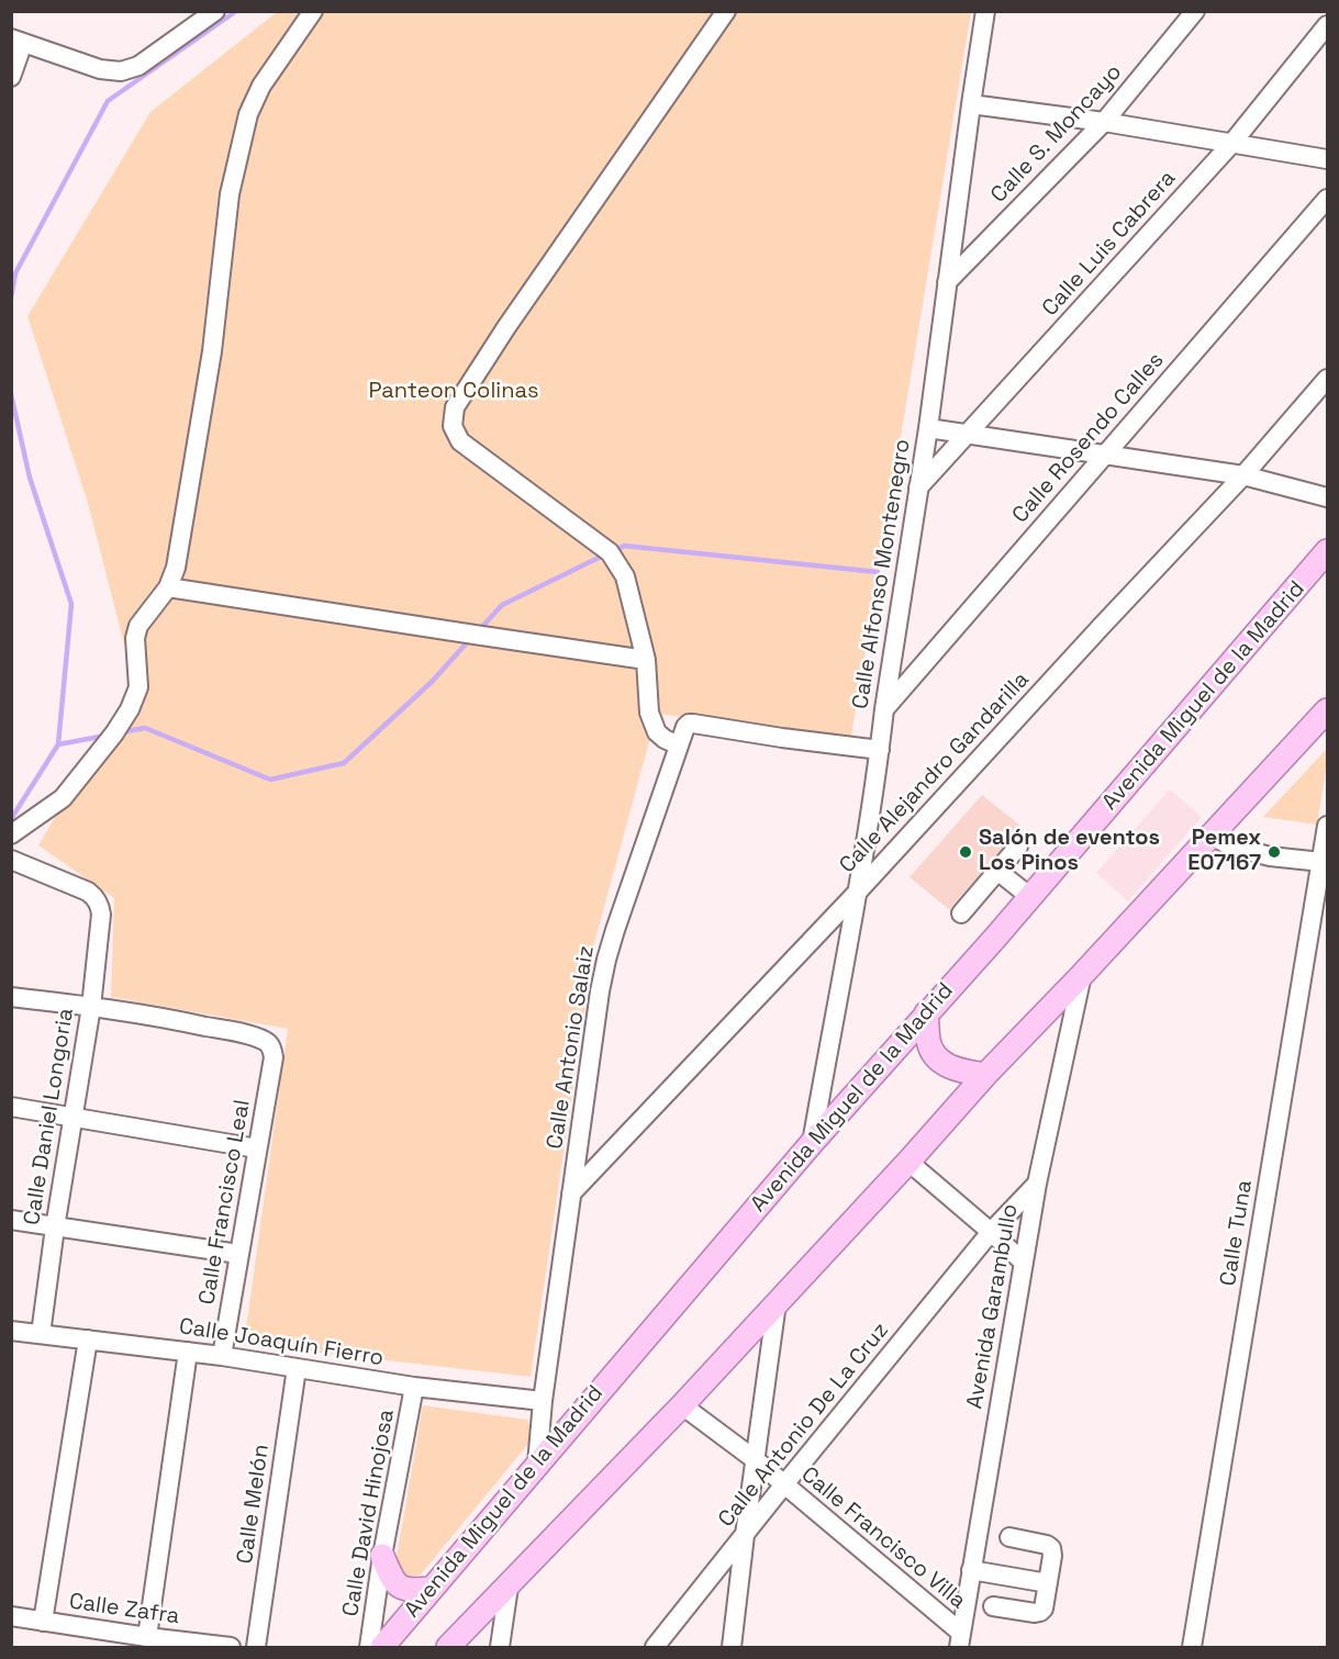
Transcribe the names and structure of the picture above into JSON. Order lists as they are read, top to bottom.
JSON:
{
  "streets": {
    "main road": ["Avenida Miguel de la Madrid"],
    "street": [
      "Calle S. Moncayo",
      "Calle Luis Cabrera",
      "Calle Rosendo Calles",
      "Calle Alfonso Montenegro",
      "Calle Alejandro Gandarilla",
      "Calle Antonio Salaiz",
      "Calle Daniel Longoria",
      "Calle Francisco Leal",
      "Calle Tuna",
      "Avenida Garambullo",
      "Calle Joaquín Fierro",
      "Calle Antonio De La Cruz",
      "Calle Melón",
      "Calle David Hinojosa",
      "Calle Francisco Villa",
      "Calle Zafra"
    ]
  },
  "crossings": [
    ["Calle S. Moncayo", "Calle Alfonso Montenegro"],
    ["Calle Luis Cabrera", "Calle Alfonso Montenegro"],
    ["Calle Rosendo Calles", "Calle Alfonso Montenegro"],
    ["Calle Alfonso Montenegro", "Avenida Miguel de la Madrid"],
    ["Calle Alfonso Montenegro", "Calle Alejandro Gandarilla"],
    ["Calle Alfonso Montenegro", "Calle Antonio Salaiz"],
    ["Avenida Miguel de la Madrid", "Calle Antonio Salaiz"],
    ["Calle Alejandro Gandarilla", "Calle Antonio Salaiz"],
    ["Calle Antonio Salaiz", "Calle Joaquín Fierro"],
    ["Calle Daniel Longoria", "Calle Francisco Leal"],
    ["Calle Daniel Longoria", "Calle Joaquín Fierro"],
    ["Calle Francisco Leal", "Calle Joaquín Fierro"],
    ["Avenida Garambullo", "Calle Antonio De La Cruz"],
    ["Avenida Garambullo", "Calle Francisco Villa"],
    ["Calle Joaquín Fierro", "Calle Melón"],
    ["Calle Joaquín Fierro", "Calle David Hinojosa"],
    ["Calle Antonio De La Cruz", "Calle Francisco Villa"]
  ],
  "parks": ["Panteon Colinas"],
  "places": ["Salón de eventos Los Pinos", "Pemex E07167"]
}
